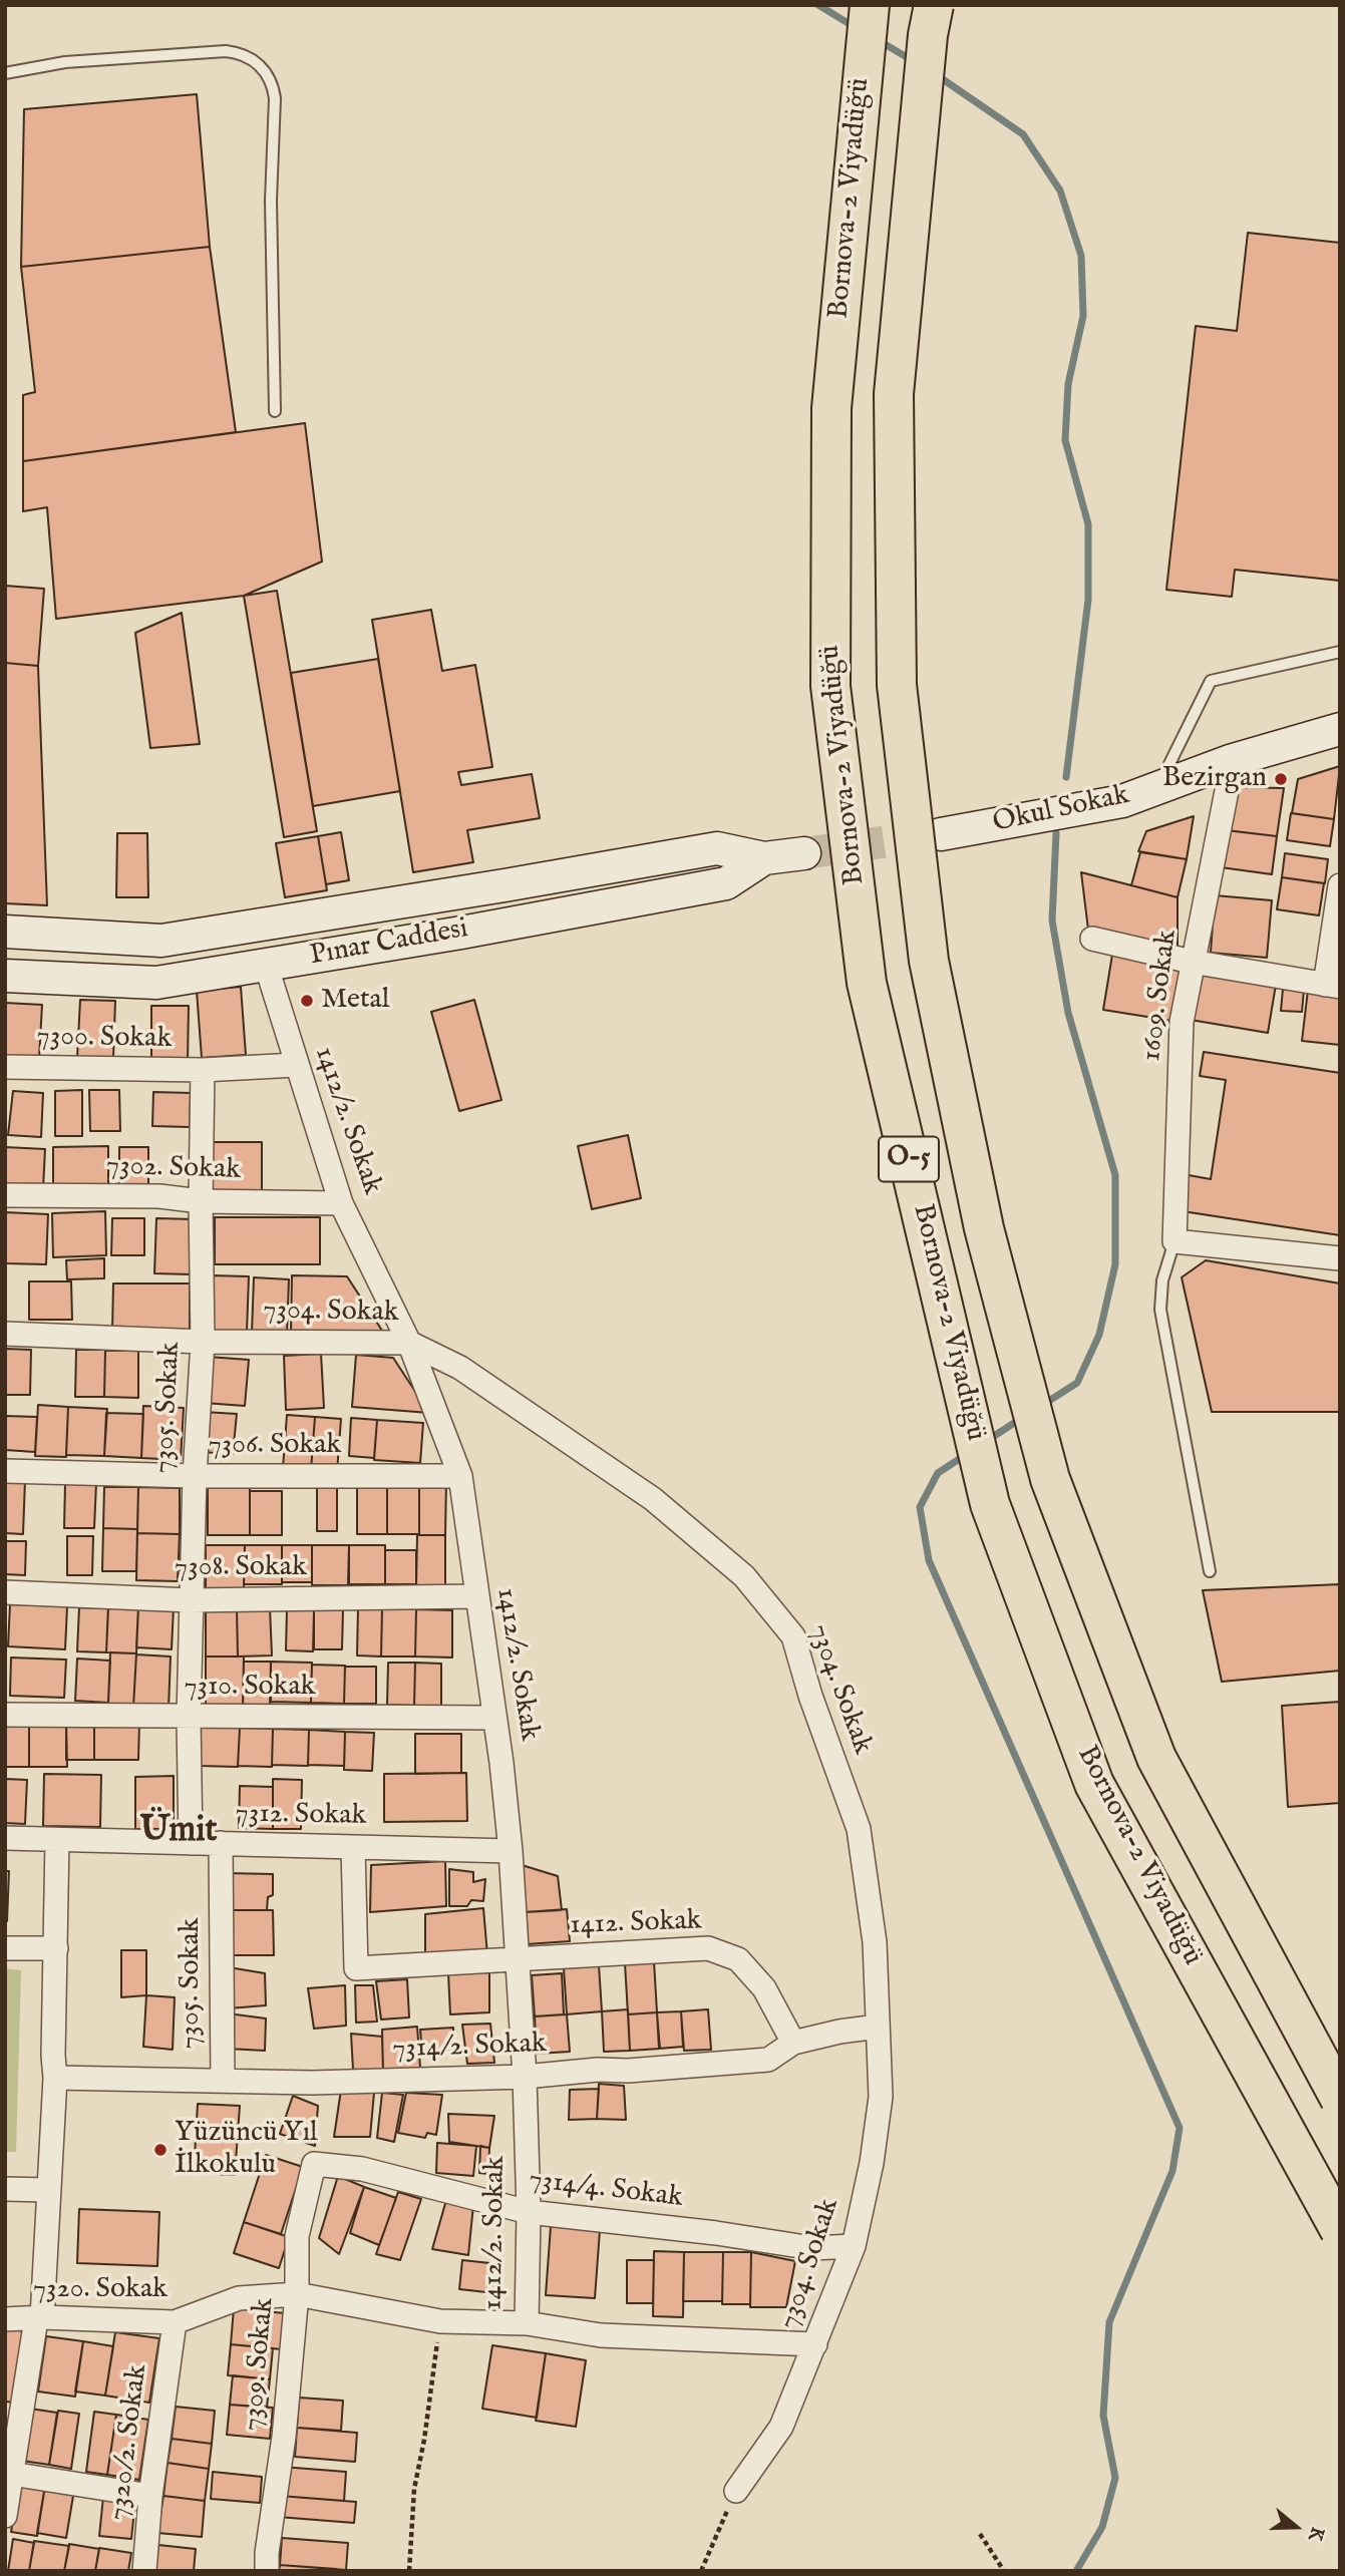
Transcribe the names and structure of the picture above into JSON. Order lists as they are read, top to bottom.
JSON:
{
  "streets": {
    "highway": ["Bornova-2 Viyadüğü", "O-5"],
    "main road": ["Okul Sokak", "Pınar Caddesi"],
    "street": [
      "1609. Sokak",
      "7300. Sokak",
      "1412/2. Sokak",
      "7302. Sokak",
      "7304. Sokak",
      "7305. Sokak",
      "7306. Sokak",
      "7308. Sokak",
      "7310. Sokak",
      "7312. Sokak",
      "1412. Sokak",
      "7314/2. Sokak",
      "7314/4. Sokak",
      "7320. Sokak",
      "7309. Sokak",
      "7320/2. Sokak"
    ]
  },
  "crossings": [
    ["Okul Sokak", "1609. Sokak"],
    ["Pınar Caddesi", "1412/2. Sokak"],
    ["7300. Sokak", "7305. Sokak"],
    ["1412/2. Sokak", "7302. Sokak"],
    ["1412/2. Sokak", "7304. Sokak"],
    ["1412/2. Sokak", "7306. Sokak"],
    ["1412/2. Sokak", "7308. Sokak"],
    ["1412/2. Sokak", "7310. Sokak"],
    ["1412/2. Sokak", "7312. Sokak"],
    ["1412/2. Sokak", "1412. Sokak"],
    ["1412/2. Sokak", "7314/2. Sokak"],
    ["1412/2. Sokak", "7314/4. Sokak"],
    ["1412/2. Sokak", "7320. Sokak"],
    ["7302. Sokak", "7305. Sokak"],
    ["7304. Sokak", "7305. Sokak"],
    ["7304. Sokak", "7314/2. Sokak"],
    ["7304. Sokak", "7314/4. Sokak"],
    ["7305. Sokak", "7306. Sokak"],
    ["7305. Sokak", "7308. Sokak"],
    ["7305. Sokak", "7310. Sokak"],
    ["7305. Sokak", "7312. Sokak"],
    ["7305. Sokak", "7314/2. Sokak"],
    ["7312. Sokak", "1412. Sokak"],
    ["1412. Sokak", "7314/2. Sokak"],
    ["7314/4. Sokak", "7309. Sokak"],
    ["7320. Sokak", "7309. Sokak"],
    ["7320. Sokak", "7320/2. Sokak"]
  ],
  "districts": ["Ümit"],
  "places": ["Bezirgan", "Metal", "Yüzüncü Yıl İlkokulu"],
  "north": "right"
}
